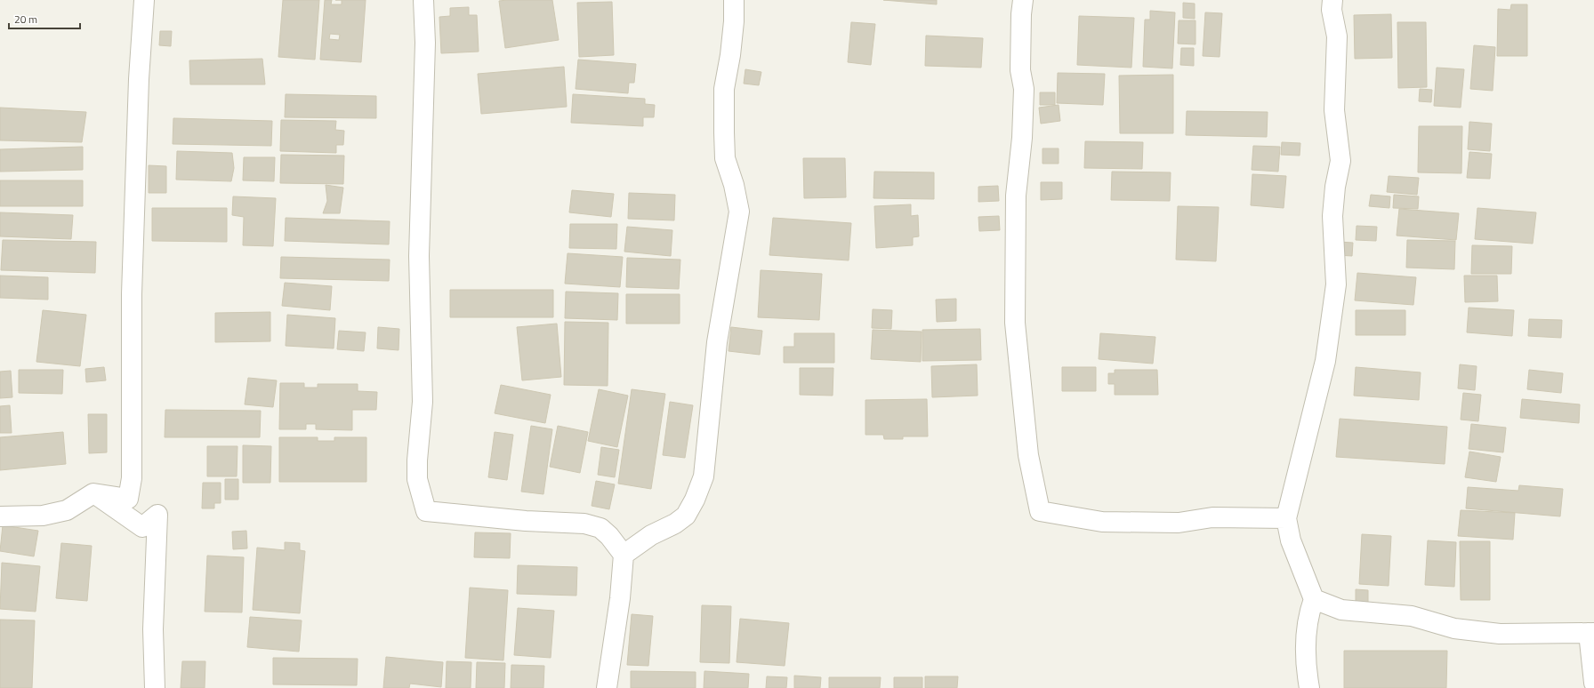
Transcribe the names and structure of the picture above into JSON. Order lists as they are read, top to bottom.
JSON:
{
  "scale_bar": "20 m"
}
